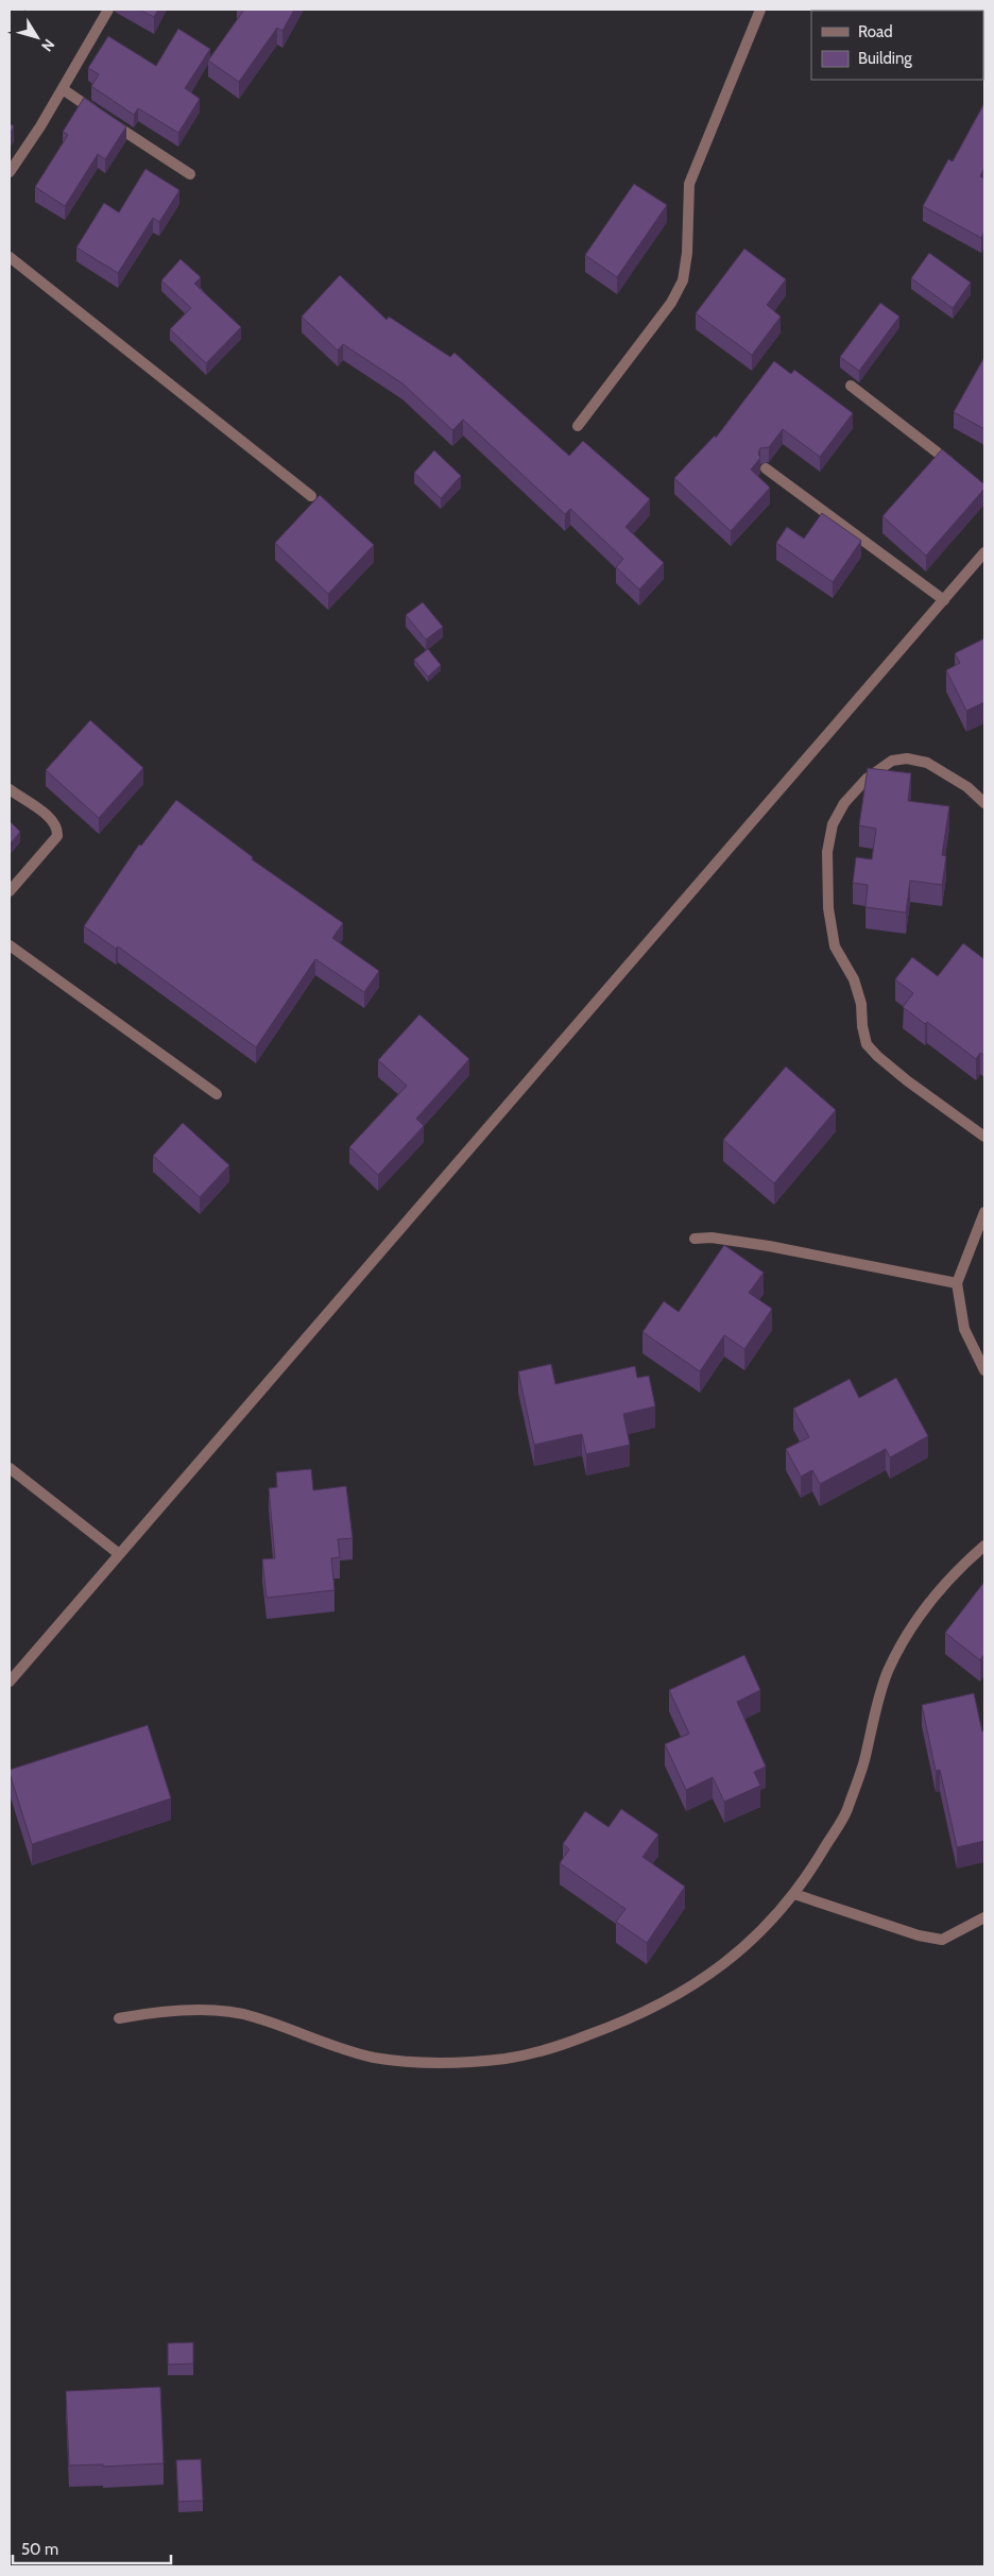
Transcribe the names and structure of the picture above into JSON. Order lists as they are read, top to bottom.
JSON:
{
  "legend": ["Road", "Building"],
  "scale_bar": "50 m",
  "north": "bottom right"
}
